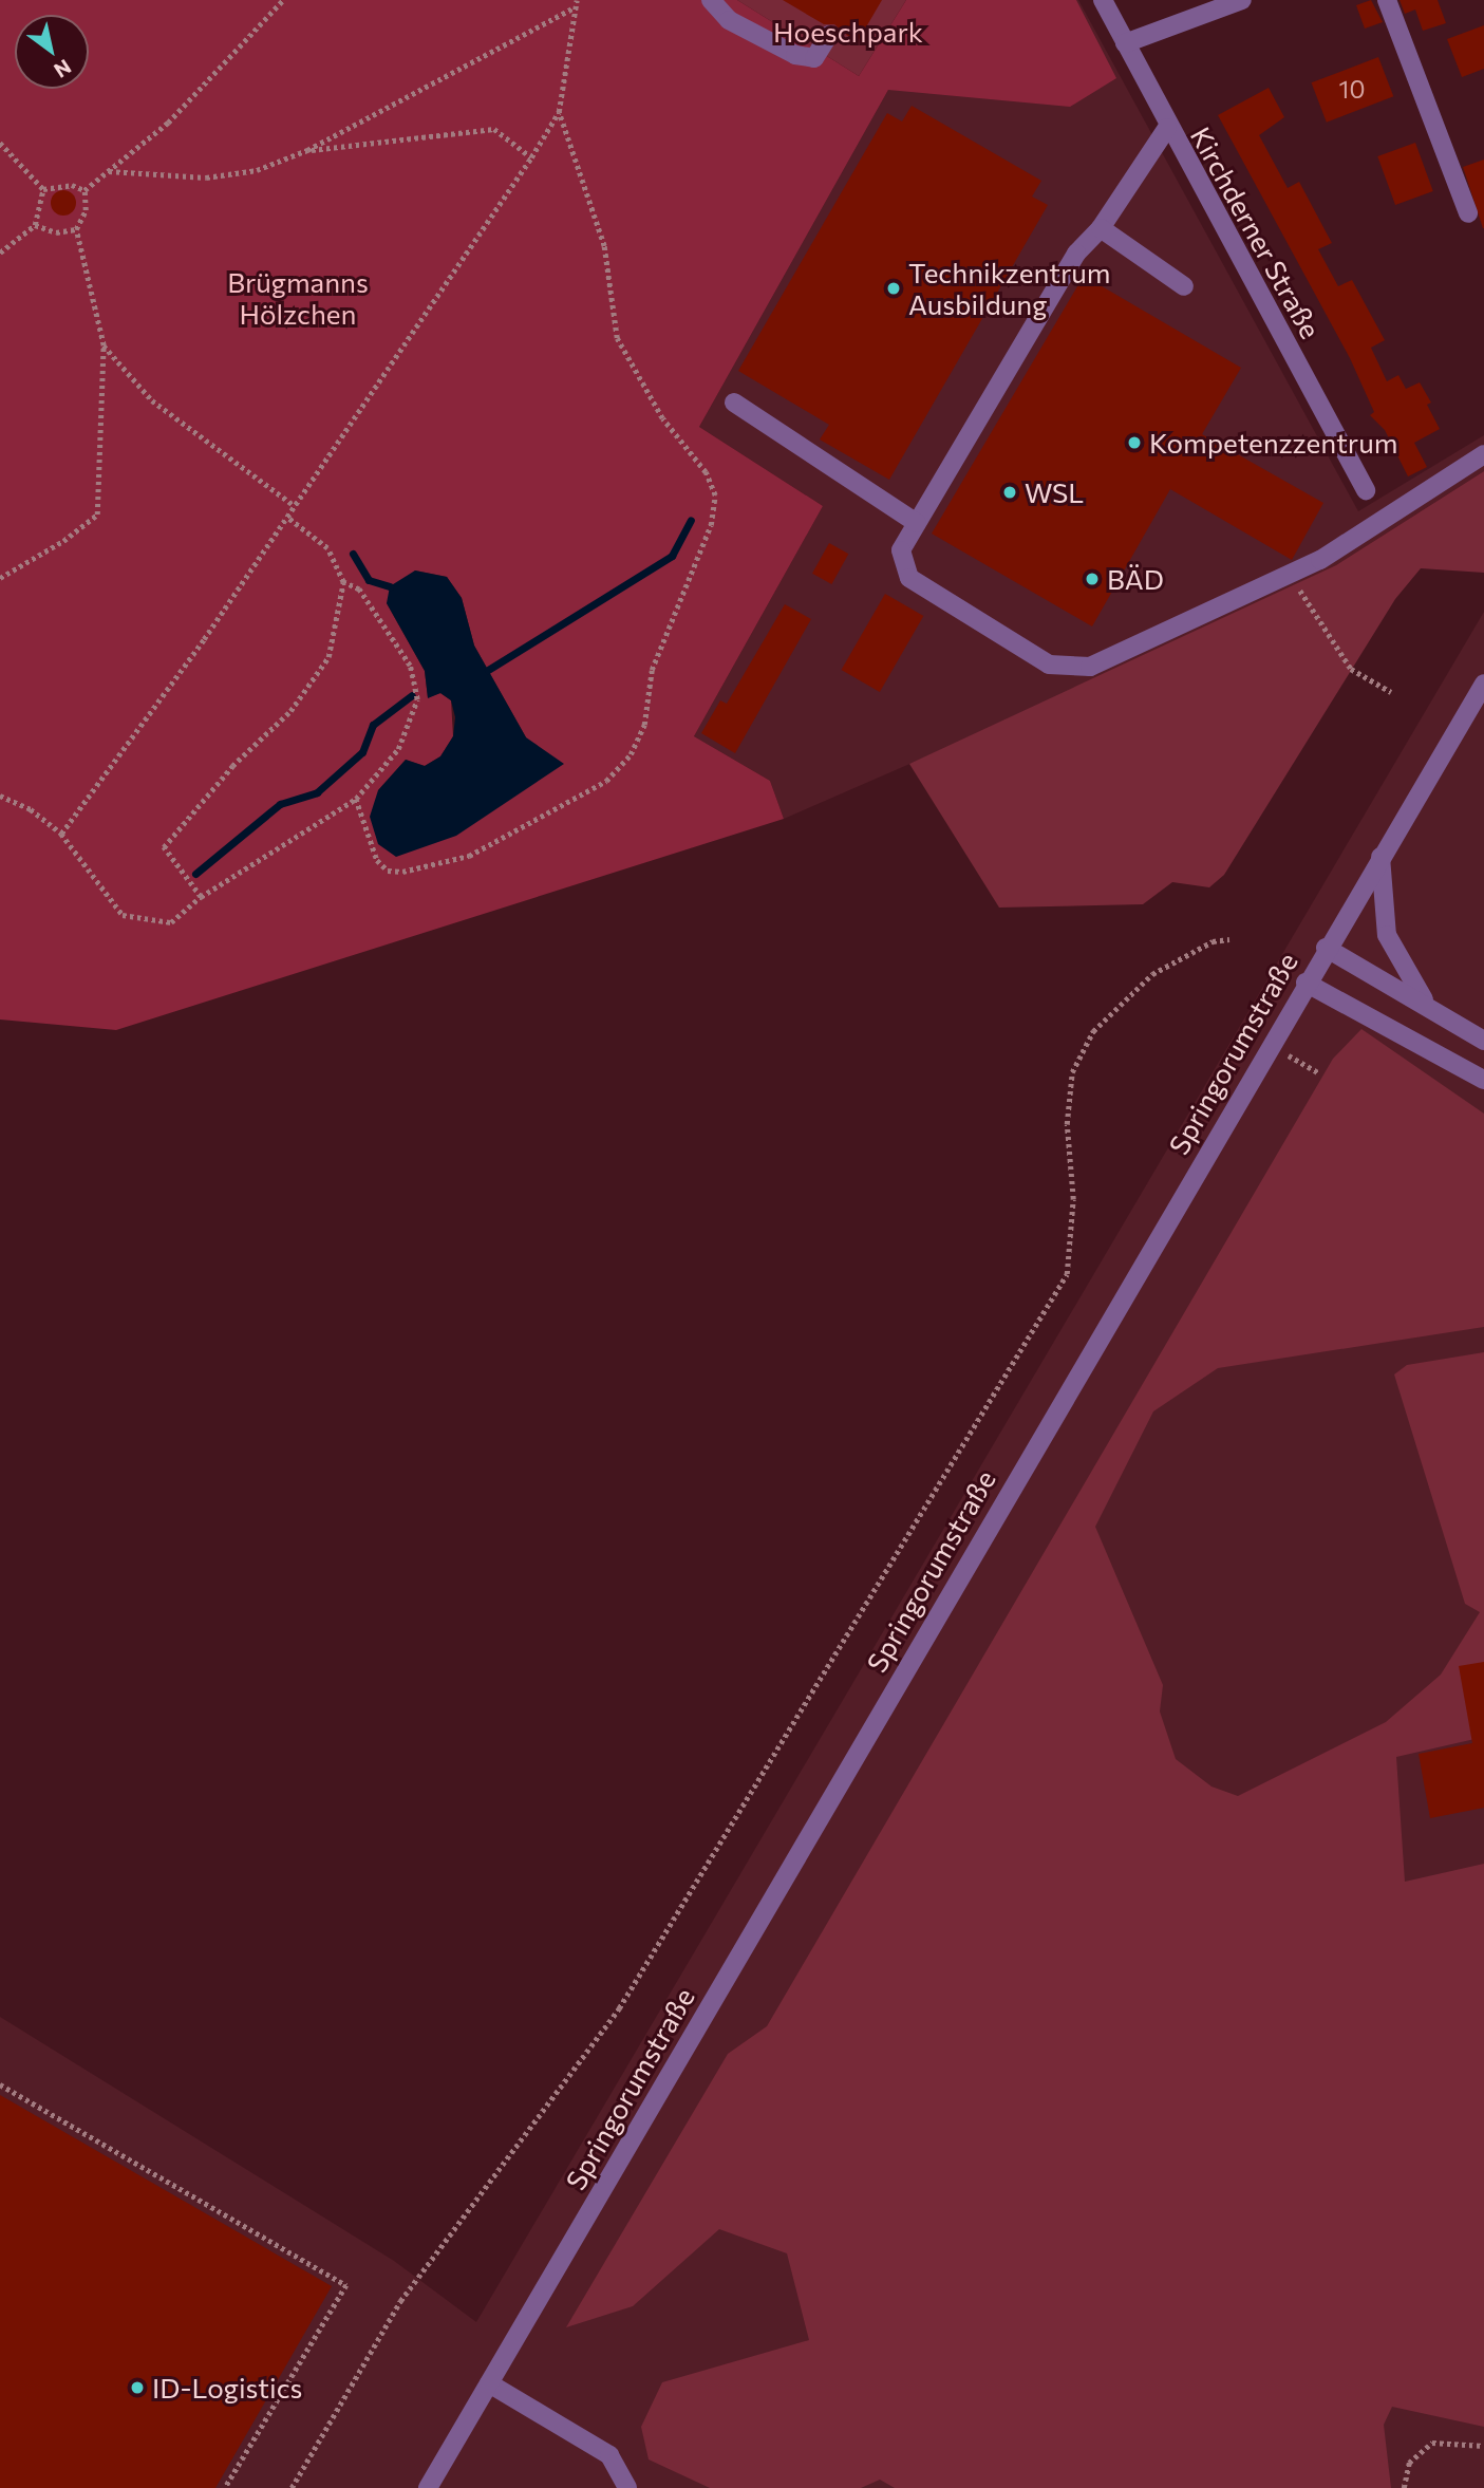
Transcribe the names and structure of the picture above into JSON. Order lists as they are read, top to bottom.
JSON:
{
  "streets": {
    "street": ["Kirchderner Straße", "Springorumstraße"]
  },
  "parks": ["Hoeschpark", "Brügmanns Hölzchen"],
  "places": [
    "Technikzentrum Ausbildung",
    "Kompetenzzentrum",
    "WSL",
    "BÄD",
    "ID-Logistics"
  ],
  "house_numbers": ["10"],
  "north": "bottom right"
}
